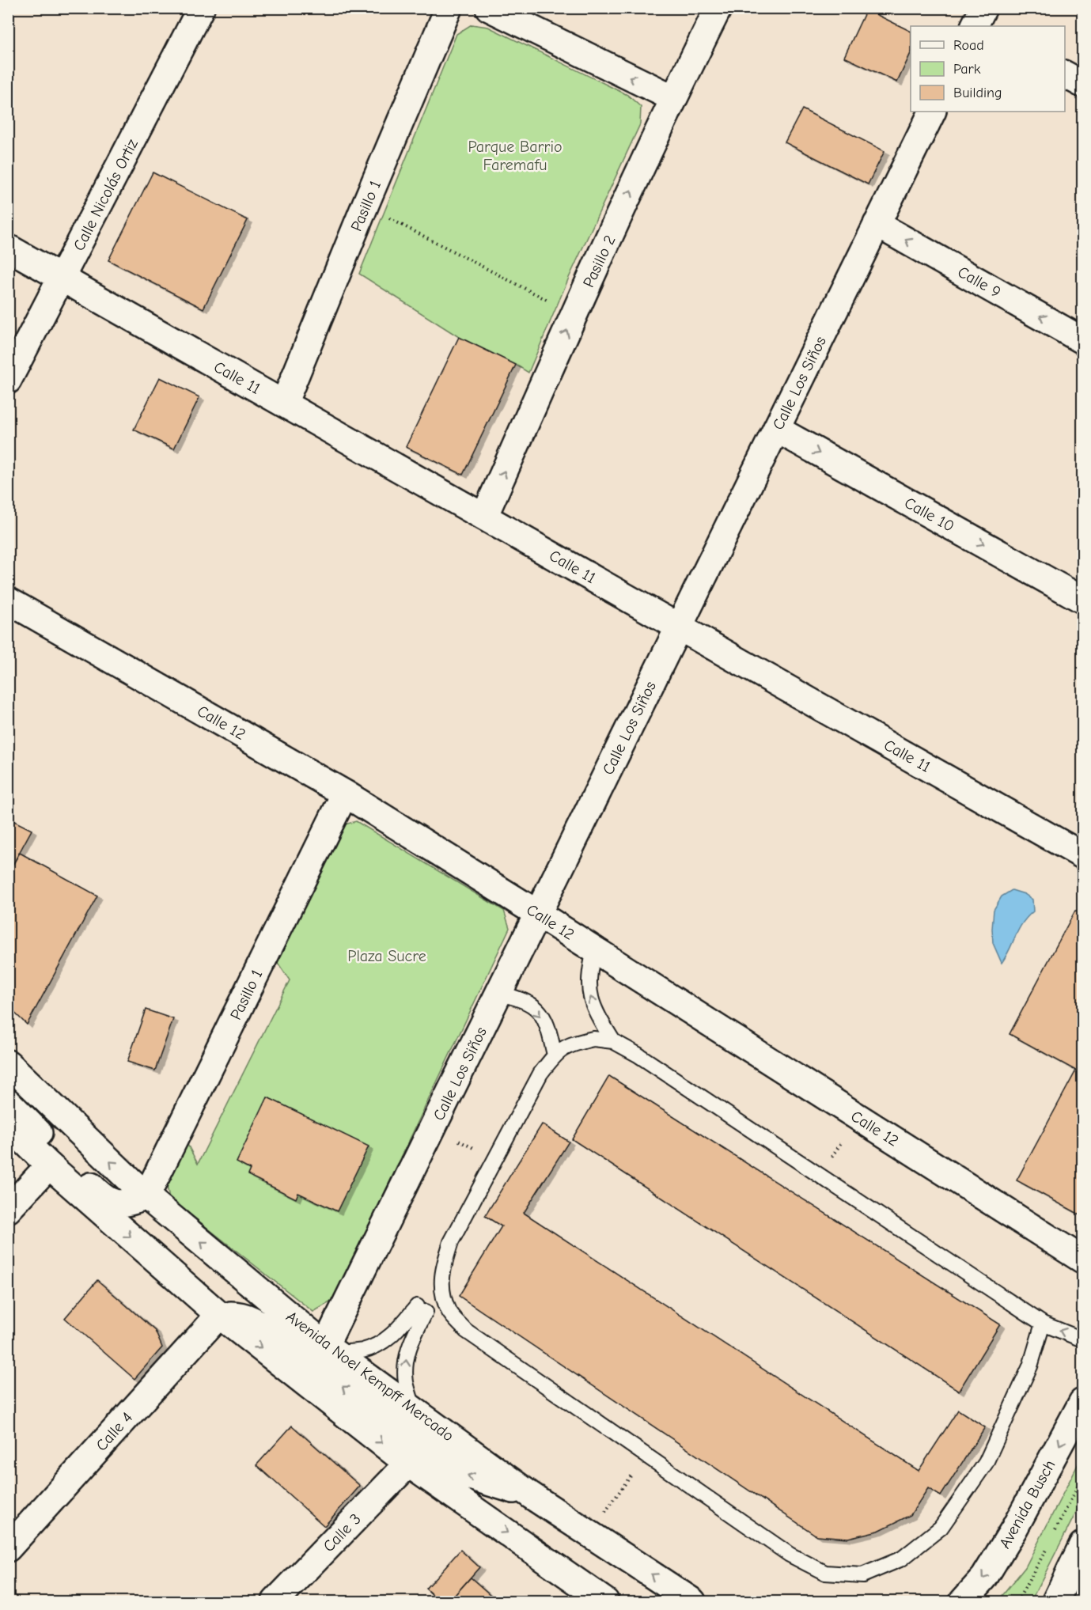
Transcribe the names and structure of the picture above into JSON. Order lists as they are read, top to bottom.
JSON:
{
  "streets": {
    "street": [
      "Calle Nicolás Ortiz",
      "Pasillo 1",
      "Pasillo 2",
      "Calle 9",
      "Calle 11",
      "Calle Los Siños",
      "Calle 10",
      "Calle 12",
      "Avenida Noel Kempff Mercado",
      "Calle 4",
      "Avenida Busch",
      "Calle 3"
    ]
  },
  "crossings": [
    ["Calle Nicolás Ortiz", "Calle 11"],
    ["Pasillo 1", "Calle 11"],
    ["Pasillo 1", "Calle 12"],
    ["Pasillo 1", "Avenida Noel Kempff Mercado"],
    ["Pasillo 2", "Calle 11"],
    ["Calle 9", "Calle Los Siños"],
    ["Calle 11", "Calle Los Siños"],
    ["Calle Los Siños", "Calle 10"],
    ["Calle Los Siños", "Calle 12"],
    ["Calle Los Siños", "Avenida Noel Kempff Mercado"]
  ],
  "one_way": [
    "Pasillo 2",
    "Calle 9",
    "Calle 10",
    "Avenida Busch"
  ],
  "parks": ["Parque Barrio Faremafu", "Plaza Sucre"],
  "legend": ["Road", "Park", "Building"]
}
